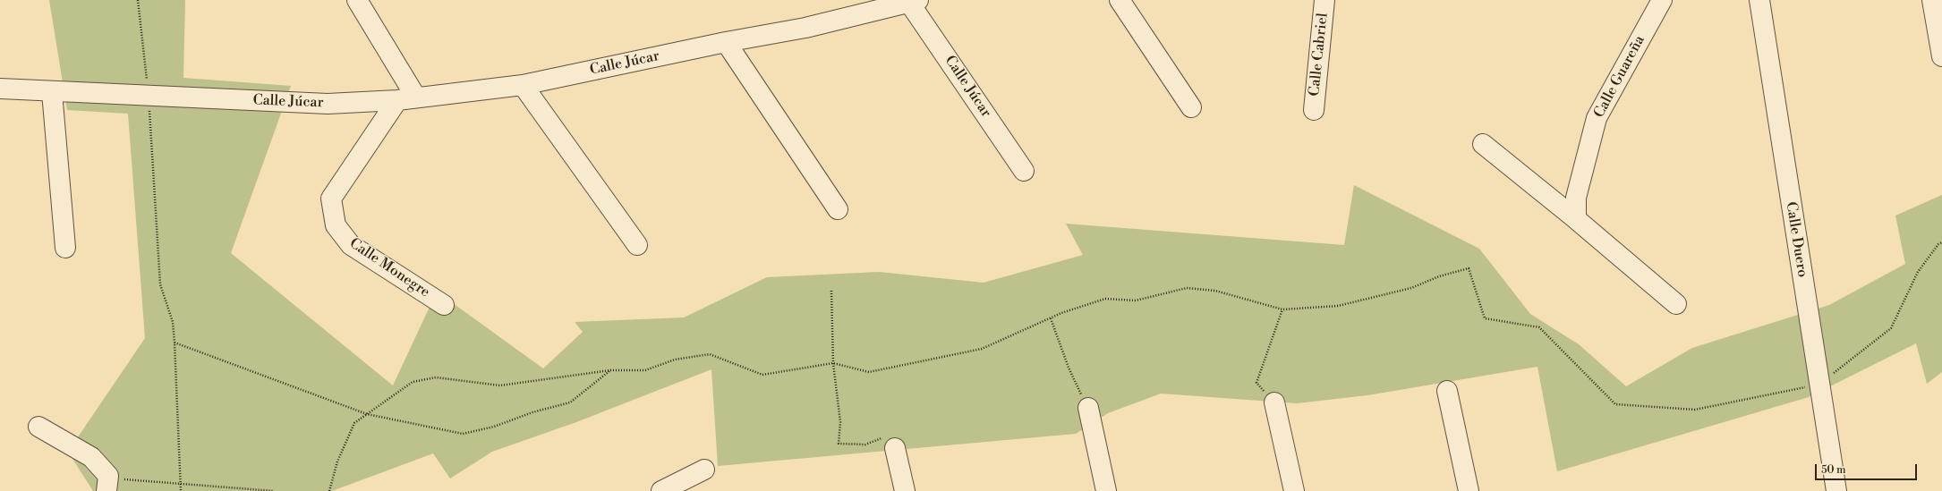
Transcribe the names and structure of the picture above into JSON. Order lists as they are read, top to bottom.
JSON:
{
  "streets": {
    "street": [
      "Calle Cabriel",
      "Calle Júcar",
      "Calle Guareña",
      "Calle Duero",
      "Calle Monegre"
    ]
  },
  "crossings": [
    ["Calle Júcar", "Calle Monegre"]
  ],
  "scale_bar": "50 m"
}
